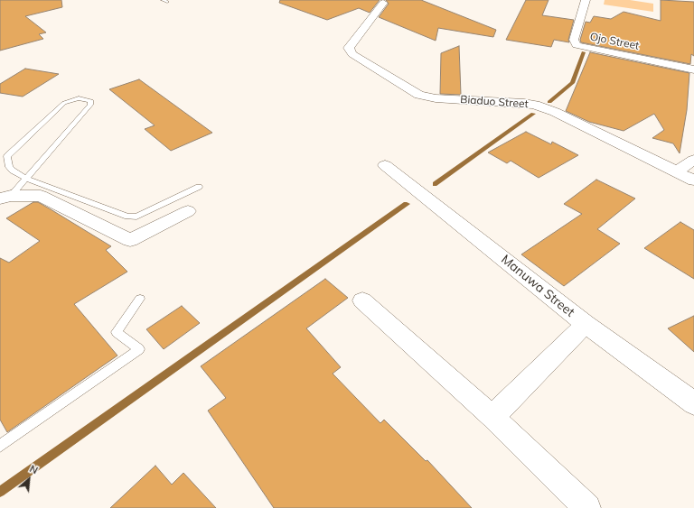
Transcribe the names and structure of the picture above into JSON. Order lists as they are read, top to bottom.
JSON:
{
  "streets": {
    "street": ["Ojo Street", "Biaduo Street", "Manuwa Street"]
  },
  "north": "top right"
}
